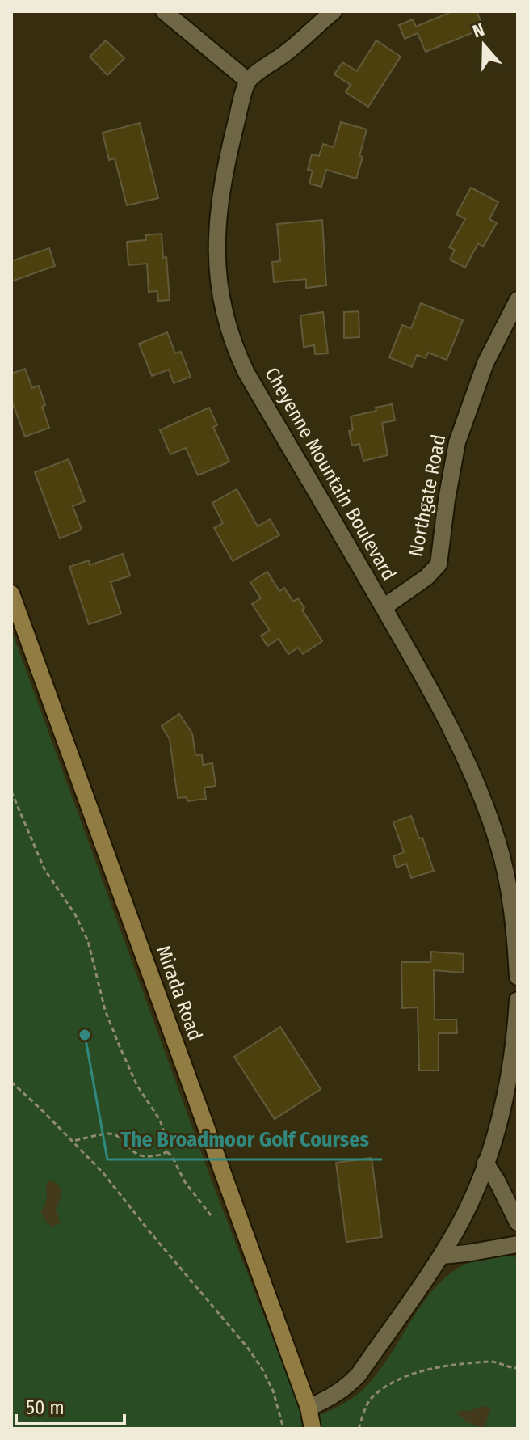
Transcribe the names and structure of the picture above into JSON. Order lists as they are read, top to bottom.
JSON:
{
  "streets": {
    "street": ["Cheyenne Mountain Boulevard", "Northgate Road", "Mirada Road"]
  },
  "crossings": [
    ["Cheyenne Mountain Boulevard", "Northgate Road"]
  ],
  "places": ["The Broadmoor Golf Courses"],
  "scale_bar": "50 m",
  "north": "top"
}
